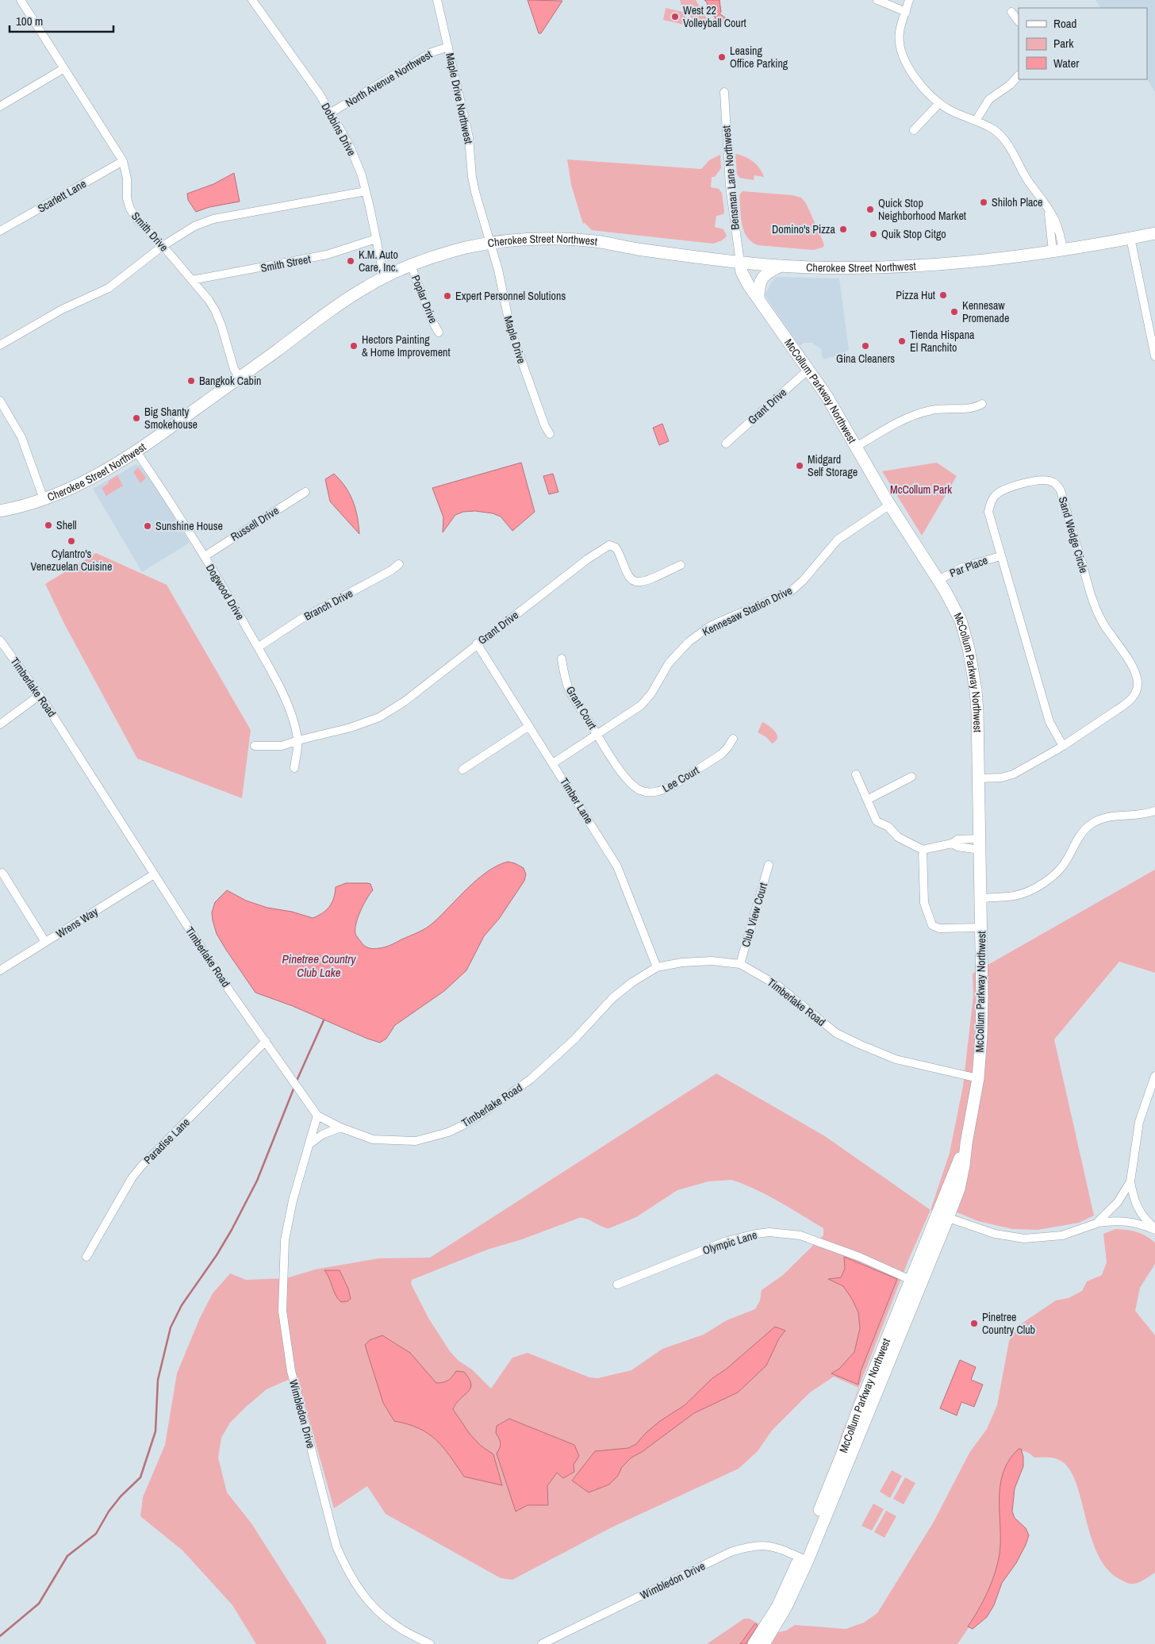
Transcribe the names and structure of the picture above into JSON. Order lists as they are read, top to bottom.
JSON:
{
  "streets": {
    "street": [
      "North Avenue Northwest",
      "Maple Drive Northwest",
      "Dobbins Drive",
      "Bensman Lane Northwest",
      "Scarlett Lane",
      "Smith Drive",
      "Cherokee Street Northwest",
      "Smith Street",
      "Poplar Drive",
      "Maple Drive",
      "McCollum Parkway Northwest",
      "Grant Drive",
      "Russell Drive",
      "Sand Wedge Circle",
      "Par Place",
      "Dogwood Drive",
      "Branch Drive",
      "Kennesaw Station Drive",
      "Timberlake Road",
      "Grant Court",
      "Lee Court",
      "Timber Lane",
      "Club View Court",
      "Wrens Way",
      "Paradise Lane",
      "Olympic Lane",
      "Wimbledon Drive"
    ]
  },
  "crossings": [
    ["North Avenue Northwest", "Maple Drive Northwest"],
    ["North Avenue Northwest", "Dobbins Drive"],
    ["Maple Drive Northwest", "Cherokee Street Northwest"],
    ["Maple Drive Northwest", "Maple Drive"],
    ["Dobbins Drive", "Cherokee Street Northwest"],
    ["Dobbins Drive", "Smith Street"],
    ["Bensman Lane Northwest", "Cherokee Street Northwest"],
    ["Bensman Lane Northwest", "McCollum Parkway Northwest"],
    ["Scarlett Lane", "Smith Drive"],
    ["Smith Drive", "Cherokee Street Northwest"],
    ["Smith Drive", "Smith Street"],
    ["Cherokee Street Northwest", "Poplar Drive"],
    ["Cherokee Street Northwest", "Maple Drive"],
    ["Cherokee Street Northwest", "McCollum Parkway Northwest"],
    ["Cherokee Street Northwest", "Dogwood Drive"],
    ["McCollum Parkway Northwest", "Grant Drive"],
    ["McCollum Parkway Northwest", "Sand Wedge Circle"],
    ["McCollum Parkway Northwest", "Par Place"],
    ["McCollum Parkway Northwest", "Kennesaw Station Drive"],
    ["McCollum Parkway Northwest", "Timberlake Road"],
    ["McCollum Parkway Northwest", "Olympic Lane"],
    ["McCollum Parkway Northwest", "Wimbledon Drive"],
    ["Grant Drive", "Dogwood Drive"],
    ["Grant Drive", "Timber Lane"],
    ["Russell Drive", "Dogwood Drive"],
    ["Sand Wedge Circle", "Par Place"],
    ["Dogwood Drive", "Branch Drive"],
    ["Kennesaw Station Drive", "Grant Court"],
    ["Kennesaw Station Drive", "Lee Court"],
    ["Kennesaw Station Drive", "Timber Lane"],
    ["Timberlake Road", "Timber Lane"],
    ["Timberlake Road", "Club View Court"],
    ["Timberlake Road", "Wrens Way"],
    ["Timberlake Road", "Paradise Lane"],
    ["Timberlake Road", "Wimbledon Drive"],
    ["Grant Court", "Lee Court"]
  ],
  "water": ["Pinetree Country Club Lake"],
  "parks": ["McCollum Park"],
  "places": [
    "West 22 Volleyball Court",
    "Leasing Office Parking",
    "Shiloh Place",
    "Quick Stop Neighborhood Market",
    "Domino's Pizza",
    "Quik Stop Citgo",
    "K.M. Auto Care, Inc.",
    "Pizza Hut",
    "Expert Personnel Solutions",
    "Kennesaw Promenade",
    "Tienda Hispana El Ranchito",
    "Hectors Painting & Home Improvement",
    "Gina Cleaners",
    "Bangkok Cabin",
    "Big Shanty Smokehouse",
    "Midgard Self Storage",
    "Shell",
    "Sunshine House",
    "Cylantro's Venezuelan Cuisine",
    "Pinetree Country Club"
  ],
  "legend": ["Road", "Park", "Water"],
  "scale_bar": "100 m"
}
